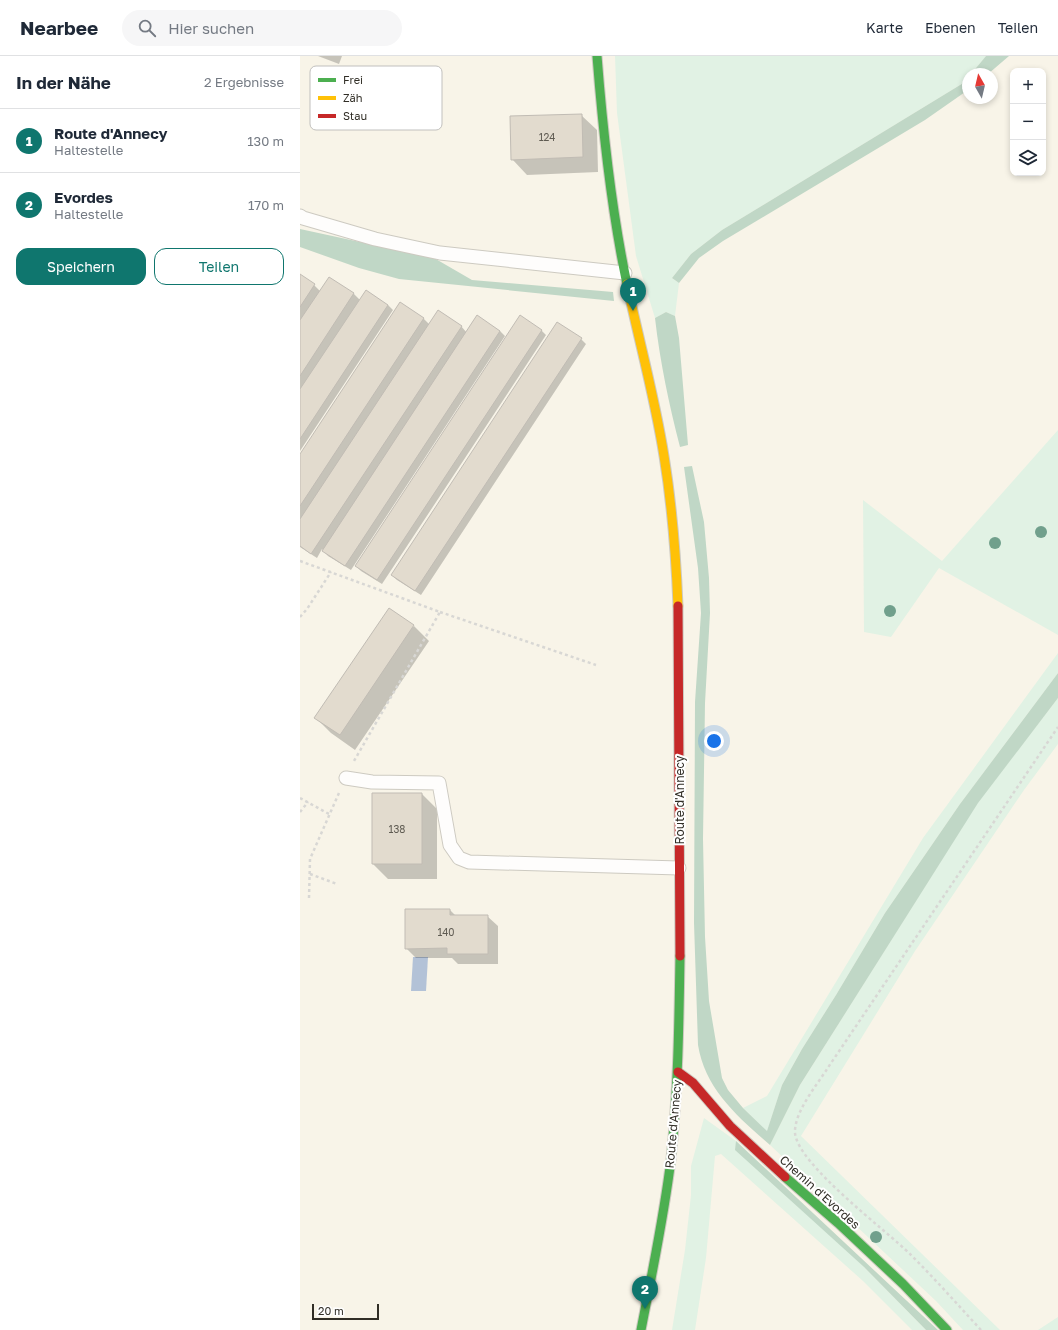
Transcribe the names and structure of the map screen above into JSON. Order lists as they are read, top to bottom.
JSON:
{
  "streets": {
    "main road": ["Route d'Annecy", "Chemin d'Evordes"]
  },
  "crossings": [
    ["Route d'Annecy", "Chemin d'Evordes"]
  ],
  "house_numbers": ["124", "138", "140"],
  "legend": ["Frei", "Zäh", "Stau"],
  "scale_bar": "20 m",
  "north": "top",
  "page": {
    "header": "Nearbee",
    "search": "Hier suchen",
    "nav": ["Karte", "Ebenen", "Teilen"],
    "heading": ["In der Nähe", "2 Ergebnisse"],
    "map_buttons": ["+", "−"],
    "list": [
      {
        "mark": "1",
        "name": "Route d'Annecy",
        "note": "Haltestelle",
        "value": "130 m"
      },
      {
        "mark": "2",
        "name": "Evordes",
        "note": "Haltestelle",
        "value": "170 m"
      }
    ],
    "buttons": ["Speichern", "Teilen"],
    "pins": ["1", "2"],
    "scale": "20 m"
  }
}
